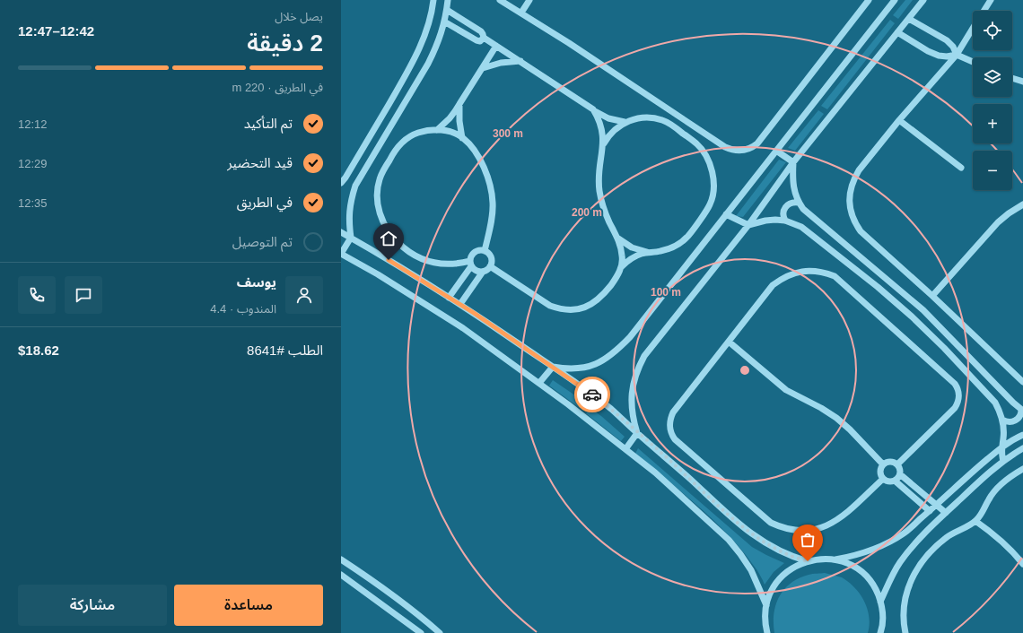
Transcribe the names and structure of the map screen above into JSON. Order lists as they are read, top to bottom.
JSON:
{
  "page": {
    "heading": ["2 دقيقة", "يصل خلال", "12:42–12:47"],
    "panel": [
      "يوسف",
      "المندوب · 4.4",
      "الطلب #8641",
      "$18.62"
    ],
    "map_buttons": ["+", "−"],
    "bar": "في الطريق · 220 m",
    "list": [
      ["تم التأكيد", "12:12"],
      ["قيد التحضير", "12:29"],
      ["في الطريق", "12:35"],
      "تم التوصيل"
    ],
    "buttons": ["مساعدة", "مشاركة"]
  },
  "rings": ["300 m", "200 m", "100 m"]
}
